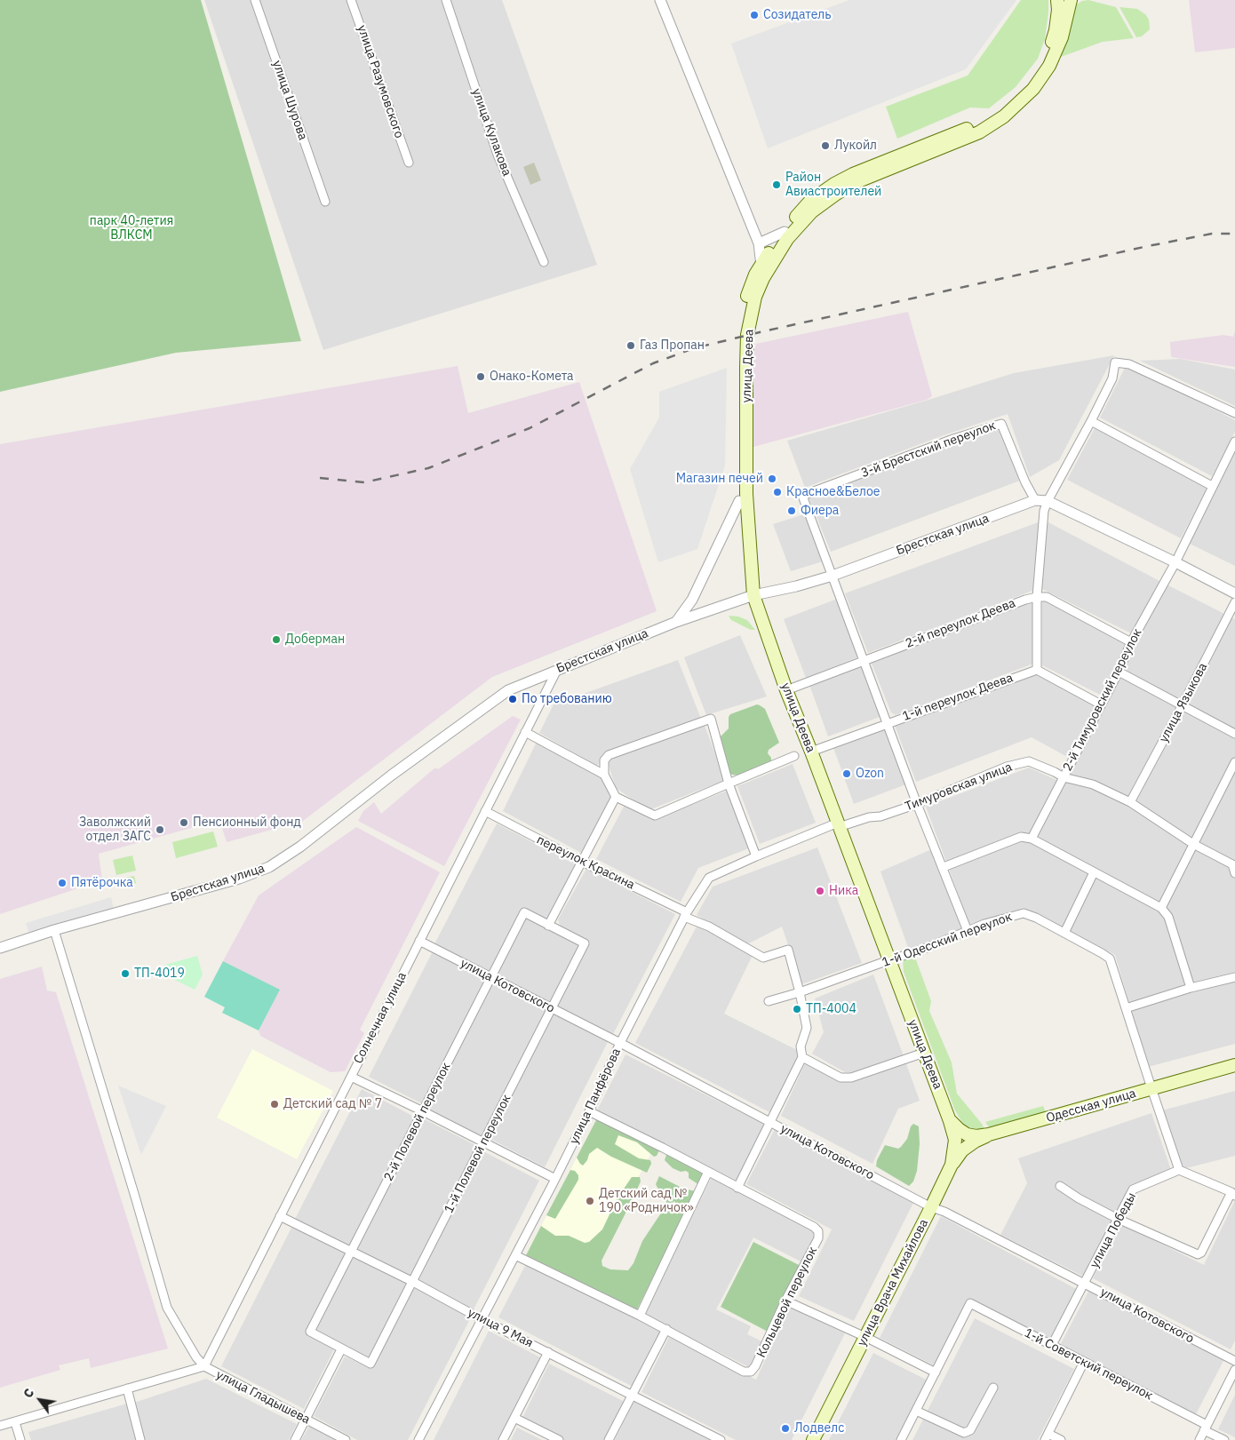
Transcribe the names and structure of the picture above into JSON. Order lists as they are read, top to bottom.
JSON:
{
  "streets": {
    "main road": ["улица Деева", "Одесская улица", "улица Врача Михайлова"],
    "street": [
      "улица Разумовского",
      "улица Шурова",
      "улица Кулакова",
      "3-й Брестский переулок",
      "Брестская улица",
      "2-й переулок Деева",
      "1-й переулок Деева",
      "2-й Тимуровский переулок",
      "улица Языкова",
      "Тимуровская улица",
      "переулок Красина",
      "1-й Одесский переулок",
      "улица Котовского",
      "Солнечная улица",
      "улица Панфёрова",
      "2-й Полевой переулок",
      "1-й Полевой переулок",
      "улица Победы",
      "Кольцевой переулок",
      "улица 9 Мая",
      "1-й Советский переулок",
      "улица Гладышева"
    ]
  },
  "crossings": [
    ["улица Деева", "Брестская улица"],
    ["улица Деева", "2-й переулок Деева"],
    ["улица Деева", "1-й переулок Деева"],
    ["улица Деева", "Тимуровская улица"],
    ["улица Деева", "1-й Одесский переулок"],
    ["улица Деева", "улица Панфёрова"],
    ["улица Деева", "Одесская улица"],
    ["улица Деева", "улица Врача Михайлова"],
    ["3-й Брестский переулок", "Брестская улица"],
    ["Брестская улица", "2-й Тимуровский переулок"],
    ["Брестская улица", "Солнечная улица"],
    ["2-й Тимуровский переулок", "Тимуровская улица"],
    ["улица Языкова", "Тимуровская улица"],
    ["Тимуровская улица", "улица Панфёрова"],
    ["переулок Красина", "1-й Одесский переулок"],
    ["переулок Красина", "Солнечная улица"],
    ["переулок Красина", "улица Панфёрова"],
    ["1-й Одесский переулок", "Одесская улица"],
    ["1-й Одесский переулок", "улица Победы"],
    ["улица Котовского", "Солнечная улица"],
    ["улица Котовского", "улица Панфёрова"],
    ["улица Котовского", "2-й Полевой переулок"],
    ["улица Котовского", "1-й Полевой переулок"],
    ["улица Котовского", "улица Победы"],
    ["улица Котовского", "улица Врача Михайлова"],
    ["Солнечная улица", "улица 9 Мая"],
    ["Солнечная улица", "улица Гладышева"],
    ["улица Панфёрова", "Кольцевой переулок"],
    ["улица Панфёрова", "улица 9 Мая"],
    ["Одесская улица", "улица Врача Михайлова"],
    ["2-й Полевой переулок", "1-й Полевой переулок"],
    ["2-й Полевой переулок", "улица 9 Мая"],
    ["1-й Полевой переулок", "улица 9 Мая"],
    ["улица Победы", "1-й Советский переулок"]
  ],
  "parks": ["парк 40-летия ВЛКСМ"],
  "places": [
    "Созидатель",
    "Лукойл",
    "Район Авиастроителей",
    "Газ Пропан",
    "Онако-Комета",
    "Магазин печей",
    "Красное&Белое",
    "Фиера",
    "Доберман",
    "По требованию",
    "Ozon",
    "Пенсионный фонд",
    "Заволжский отдел ЗАГС",
    "Пятёрочка",
    "Ника",
    "ТП-4019",
    "ТП-4004",
    "Детский сад № 7",
    "Детский сад № 190 «Родничок»",
    "Лодвелс"
  ],
  "north": "top left"
}
